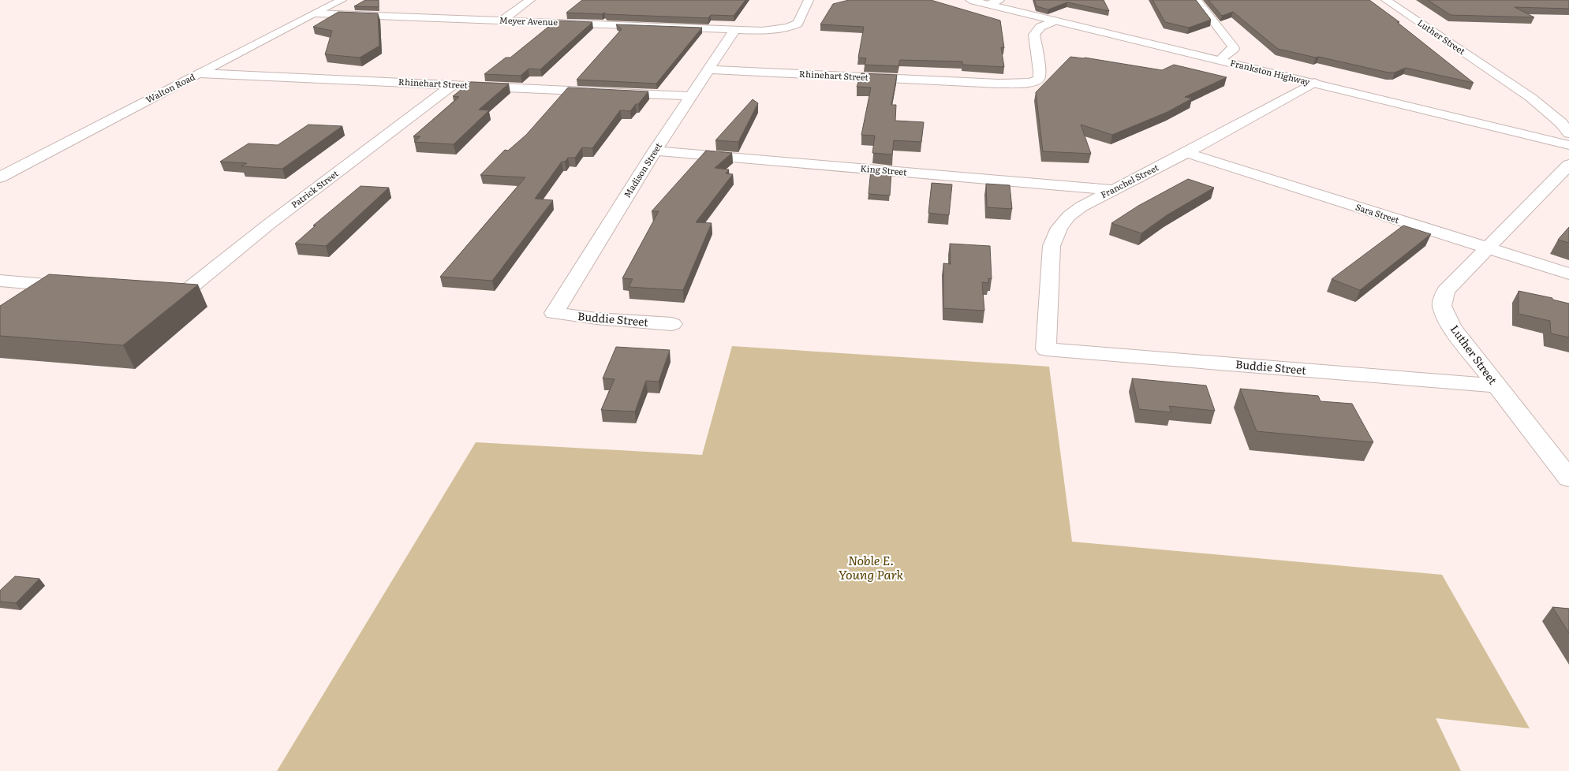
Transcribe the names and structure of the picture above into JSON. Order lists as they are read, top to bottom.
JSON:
{
  "streets": {
    "street": [
      "Meyer Avenue",
      "Luther Street",
      "Frankston Highway",
      "Rhinehart Street",
      "Walton Road",
      "Madison Street",
      "King Street",
      "Franchel Street",
      "Patrick Street",
      "Sara Street",
      "Buddie Street"
    ]
  },
  "crossings": [
    ["Meyer Avenue", "Walton Road"],
    ["Meyer Avenue", "Madison Street"],
    ["Luther Street", "Sara Street"],
    ["Luther Street", "Buddie Street"],
    ["Frankston Highway", "Rhinehart Street"],
    ["Frankston Highway", "Franchel Street"],
    ["Rhinehart Street", "Walton Road"],
    ["Rhinehart Street", "Madison Street"],
    ["Rhinehart Street", "Patrick Street"],
    ["Madison Street", "King Street"],
    ["Madison Street", "Buddie Street"],
    ["King Street", "Franchel Street"],
    ["Franchel Street", "Sara Street"],
    ["Franchel Street", "Buddie Street"]
  ],
  "parks": ["Noble E. Young Park"]
}
